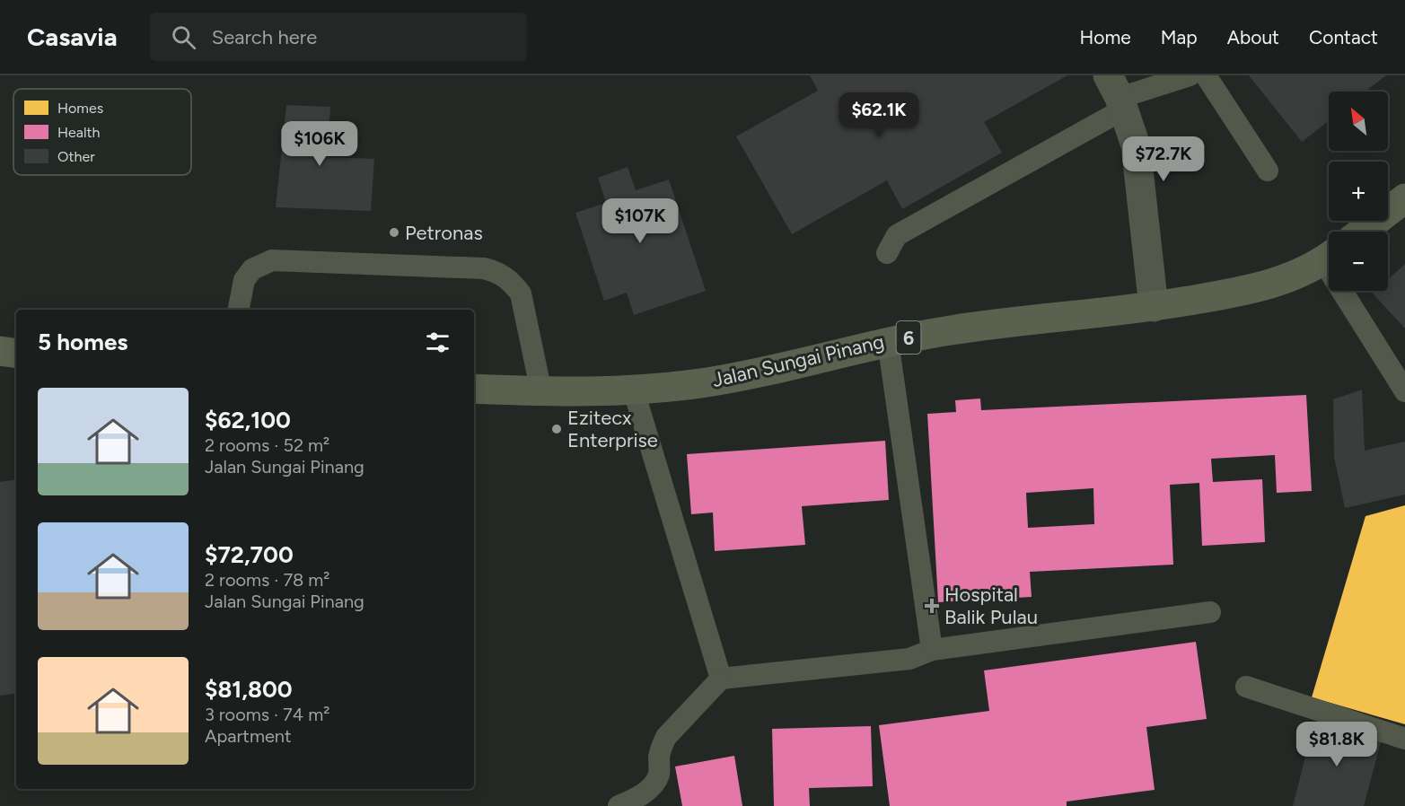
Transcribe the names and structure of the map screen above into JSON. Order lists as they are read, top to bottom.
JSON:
{
  "streets": {
    "main road": ["6", "Jalan Sungai Pinang"]
  },
  "places": {
    "other": ["Petronas", "Ezitecx Enterprise"],
    "health": ["Hospital Balik Pulau"]
  },
  "legend": ["Homes", "Health", "Other"],
  "north": "top left",
  "page": {
    "header": "Casavia",
    "search": "Search here",
    "nav": [
      "Home",
      "Map",
      "About",
      "Contact"
    ],
    "map_buttons": ["+", "−"],
    "price": [
      "$62.1K",
      "$106K",
      "$72.7K",
      "$107K",
      "$81.8K"
    ],
    "heading": "5 homes",
    "list": [
      {
        "name": "$62,100",
        "note": "2 rooms · 52 m² · Jalan Sungai Pinang"
      },
      {
        "name": "$72,700",
        "note": "2 rooms · 78 m² · Jalan Sungai Pinang"
      },
      {
        "name": "$81,800",
        "note": "3 rooms · 74 m² · Apartment"
      }
    ]
  }
}
